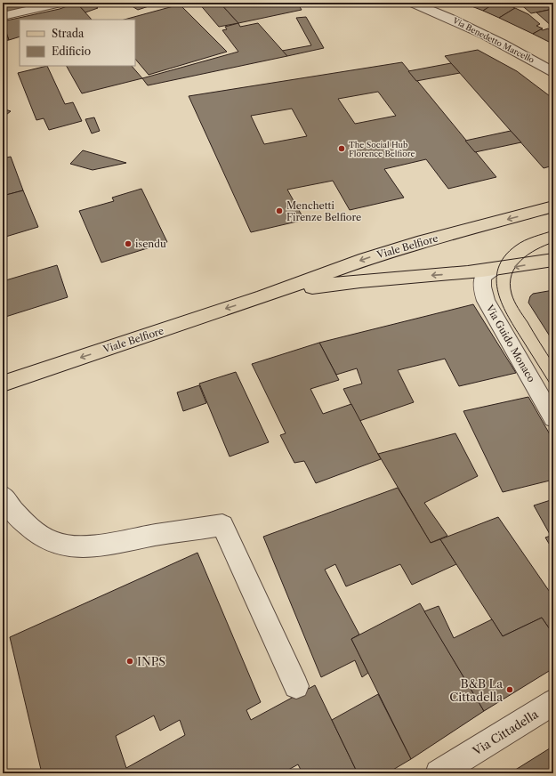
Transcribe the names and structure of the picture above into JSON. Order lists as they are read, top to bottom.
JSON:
{
  "streets": {
    "main road": ["Viale Belfiore"],
    "street": ["Via Benedetto Marcello", "Via Guido Monaco", "Via Cittadella"]
  },
  "crossings": [
    ["Viale Belfiore", "Via Guido Monaco"]
  ],
  "one_way": ["Viale Belfiore"],
  "places": [
    "The Social Hub Florence Belfiore",
    "Menchetti Firenze Belfiore",
    "isendu",
    "INPS",
    "B&B La Cittadella"
  ],
  "legend": ["Strada", "Edificio"]
}
